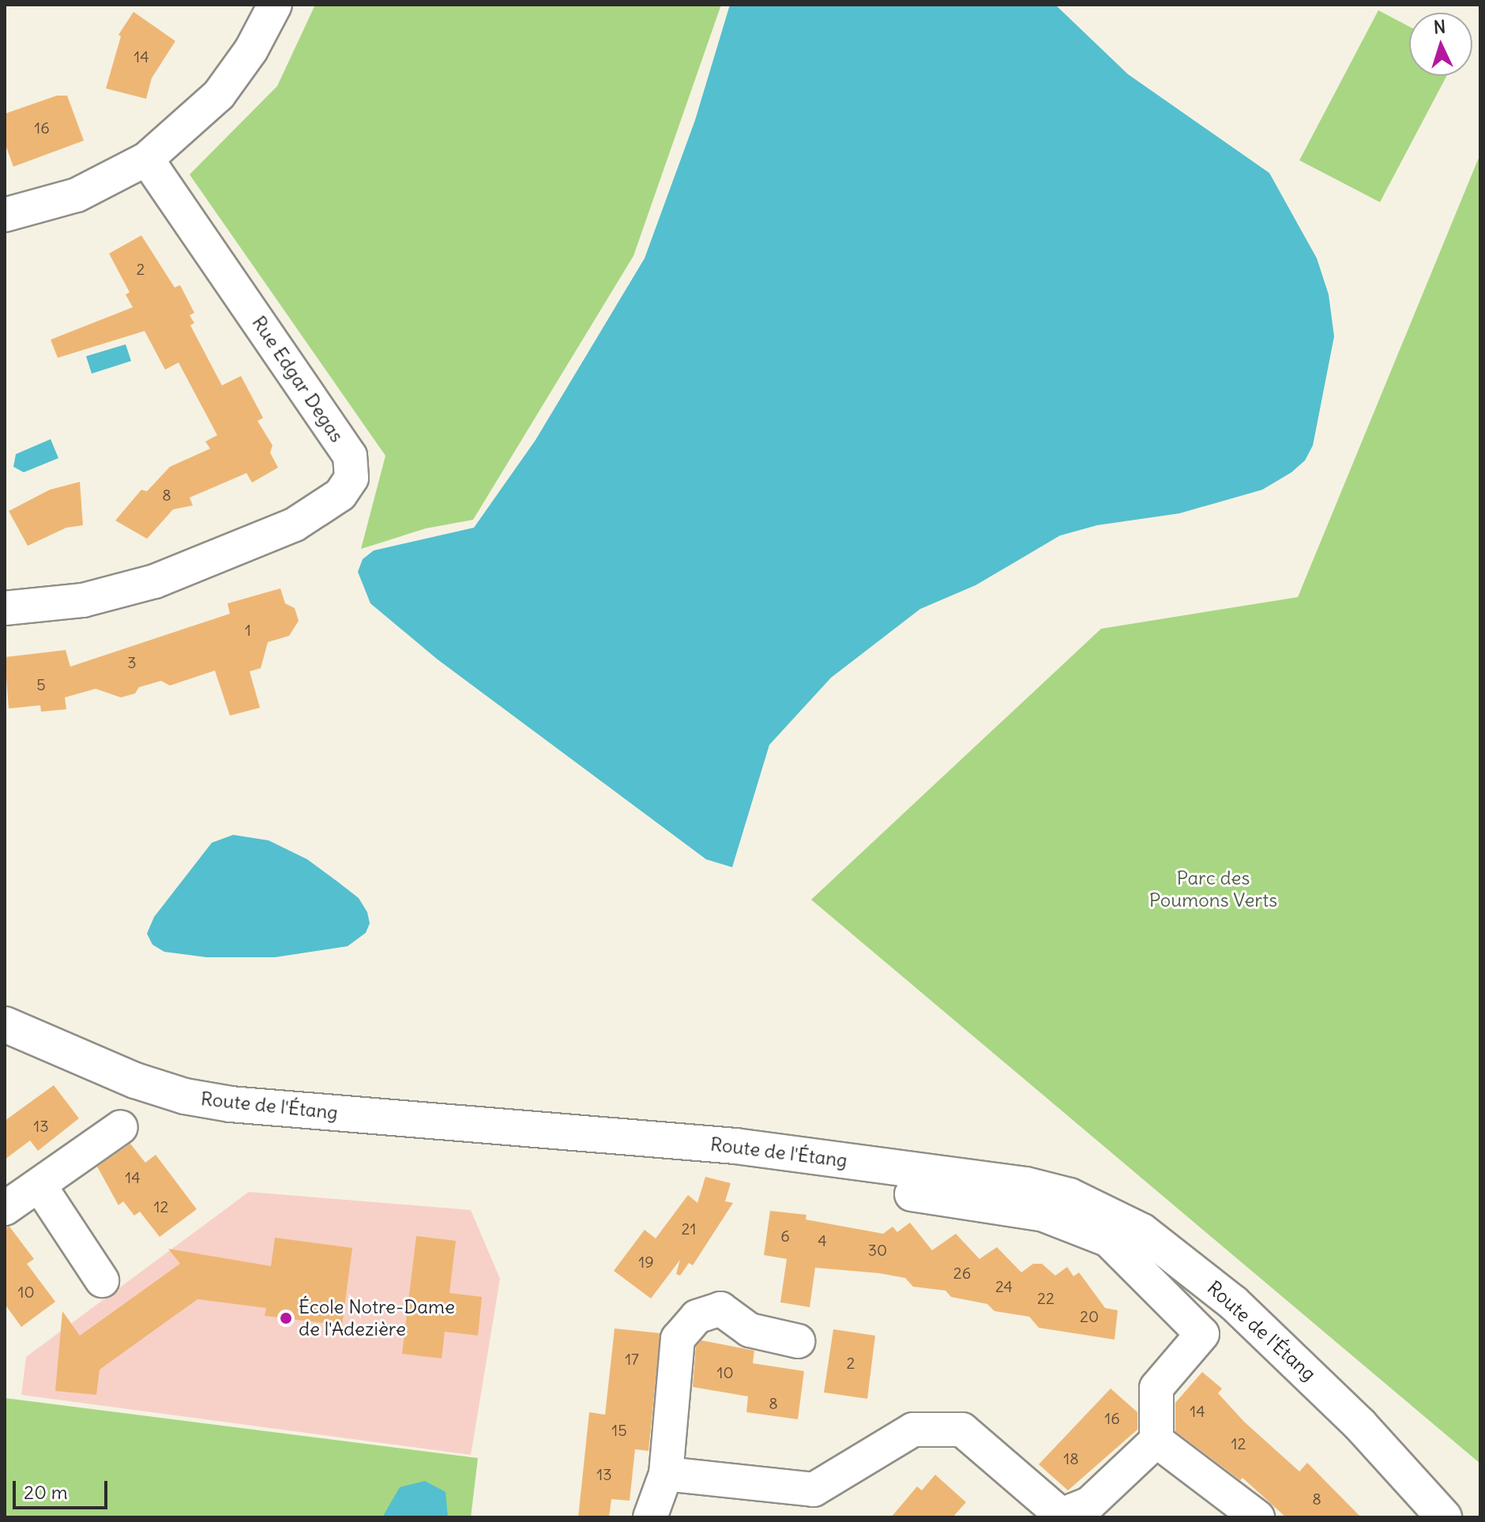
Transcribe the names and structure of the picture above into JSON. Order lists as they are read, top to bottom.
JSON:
{
  "streets": {
    "street": ["Rue Edgar Degas", "Route de l'Étang"]
  },
  "parks": ["Parc des Poumons Verts"],
  "places": ["École Notre-Dame de l'Adezière"],
  "house_numbers": [
    "14",
    "16",
    "2",
    "8",
    "1",
    "3",
    "5",
    "13",
    "14",
    "12",
    "21",
    "6",
    "4",
    "30",
    "19",
    "26",
    "24",
    "10",
    "22",
    "20",
    "17",
    "2",
    "10",
    "8",
    "14",
    "16",
    "15",
    "12",
    "18",
    "13",
    "8"
  ],
  "scale_bar": "20 m",
  "north": "top"
}
